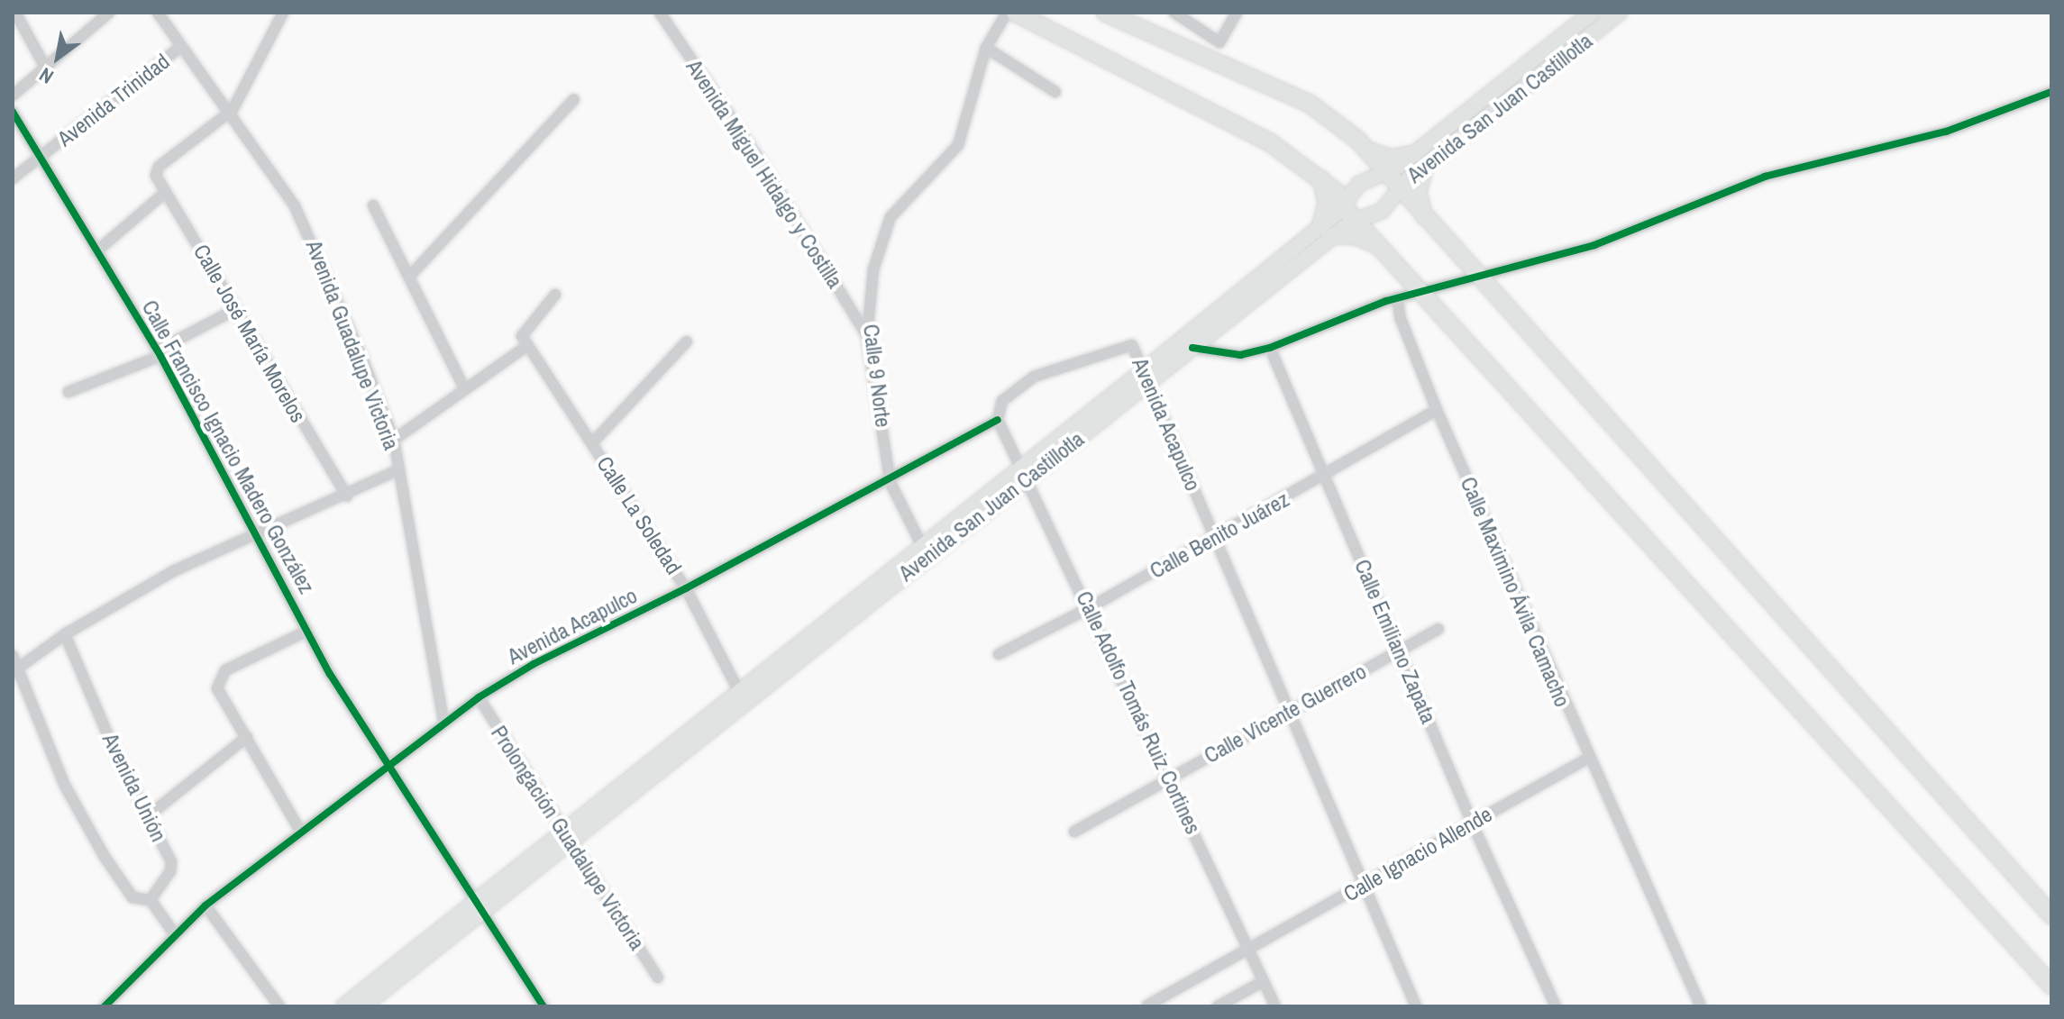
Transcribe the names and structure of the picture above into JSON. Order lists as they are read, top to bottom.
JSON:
{
  "streets": {
    "main road": ["Avenida San Juan Castillotla"],
    "street": [
      "Avenida Trinidad",
      "Avenida Miguel Hidalgo y Costilla",
      "Calle José María Morelos",
      "Avenida Guadalupe Victoria",
      "Calle 9 Norte",
      "Avenida Acapulco",
      "Calle Francisco Ignacio Madero González",
      "Calle La Soledad",
      "Calle Benito Juárez",
      "Calle Maximino Ávila Camacho",
      "Calle Emiliano Zapata",
      "Calle Adolfo Tomás Ruiz Cortines",
      "Calle Vicente Guerrero",
      "Avenida Unión",
      "Prolongación Guadalupe Victoria",
      "Calle Ignacio Allende"
    ]
  },
  "crossings": [
    ["Avenida Trinidad", "Avenida Guadalupe Victoria"],
    ["Avenida Trinidad", "Calle Francisco Ignacio Madero González"],
    ["Avenida San Juan Castillotla", "Calle 9 Norte"],
    ["Avenida San Juan Castillotla", "Avenida Acapulco"],
    ["Avenida San Juan Castillotla", "Calle Francisco Ignacio Madero González"],
    ["Avenida San Juan Castillotla", "Calle La Soledad"],
    ["Avenida San Juan Castillotla", "Calle Adolfo Tomás Ruiz Cortines"],
    ["Avenida San Juan Castillotla", "Prolongación Guadalupe Victoria"],
    ["Avenida Miguel Hidalgo y Costilla", "Calle 9 Norte"],
    ["Calle José María Morelos", "Avenida Guadalupe Victoria"],
    ["Avenida Guadalupe Victoria", "Avenida Acapulco"],
    ["Calle 9 Norte", "Avenida Acapulco"],
    ["Avenida Acapulco", "Calle Francisco Ignacio Madero González"],
    ["Avenida Acapulco", "Calle La Soledad"],
    ["Avenida Acapulco", "Calle Benito Juárez"],
    ["Avenida Acapulco", "Calle Adolfo Tomás Ruiz Cortines"],
    ["Avenida Acapulco", "Calle Vicente Guerrero"],
    ["Avenida Acapulco", "Prolongación Guadalupe Victoria"],
    ["Avenida Acapulco", "Calle Ignacio Allende"],
    ["Calle Benito Juárez", "Calle Maximino Ávila Camacho"],
    ["Calle Benito Juárez", "Calle Emiliano Zapata"],
    ["Calle Benito Juárez", "Calle Adolfo Tomás Ruiz Cortines"],
    ["Calle Maximino Ávila Camacho", "Calle Ignacio Allende"],
    ["Calle Emiliano Zapata", "Calle Vicente Guerrero"],
    ["Calle Emiliano Zapata", "Calle Ignacio Allende"],
    ["Calle Adolfo Tomás Ruiz Cortines", "Calle Vicente Guerrero"],
    ["Calle Adolfo Tomás Ruiz Cortines", "Calle Ignacio Allende"]
  ],
  "north": "bottom left"
}
